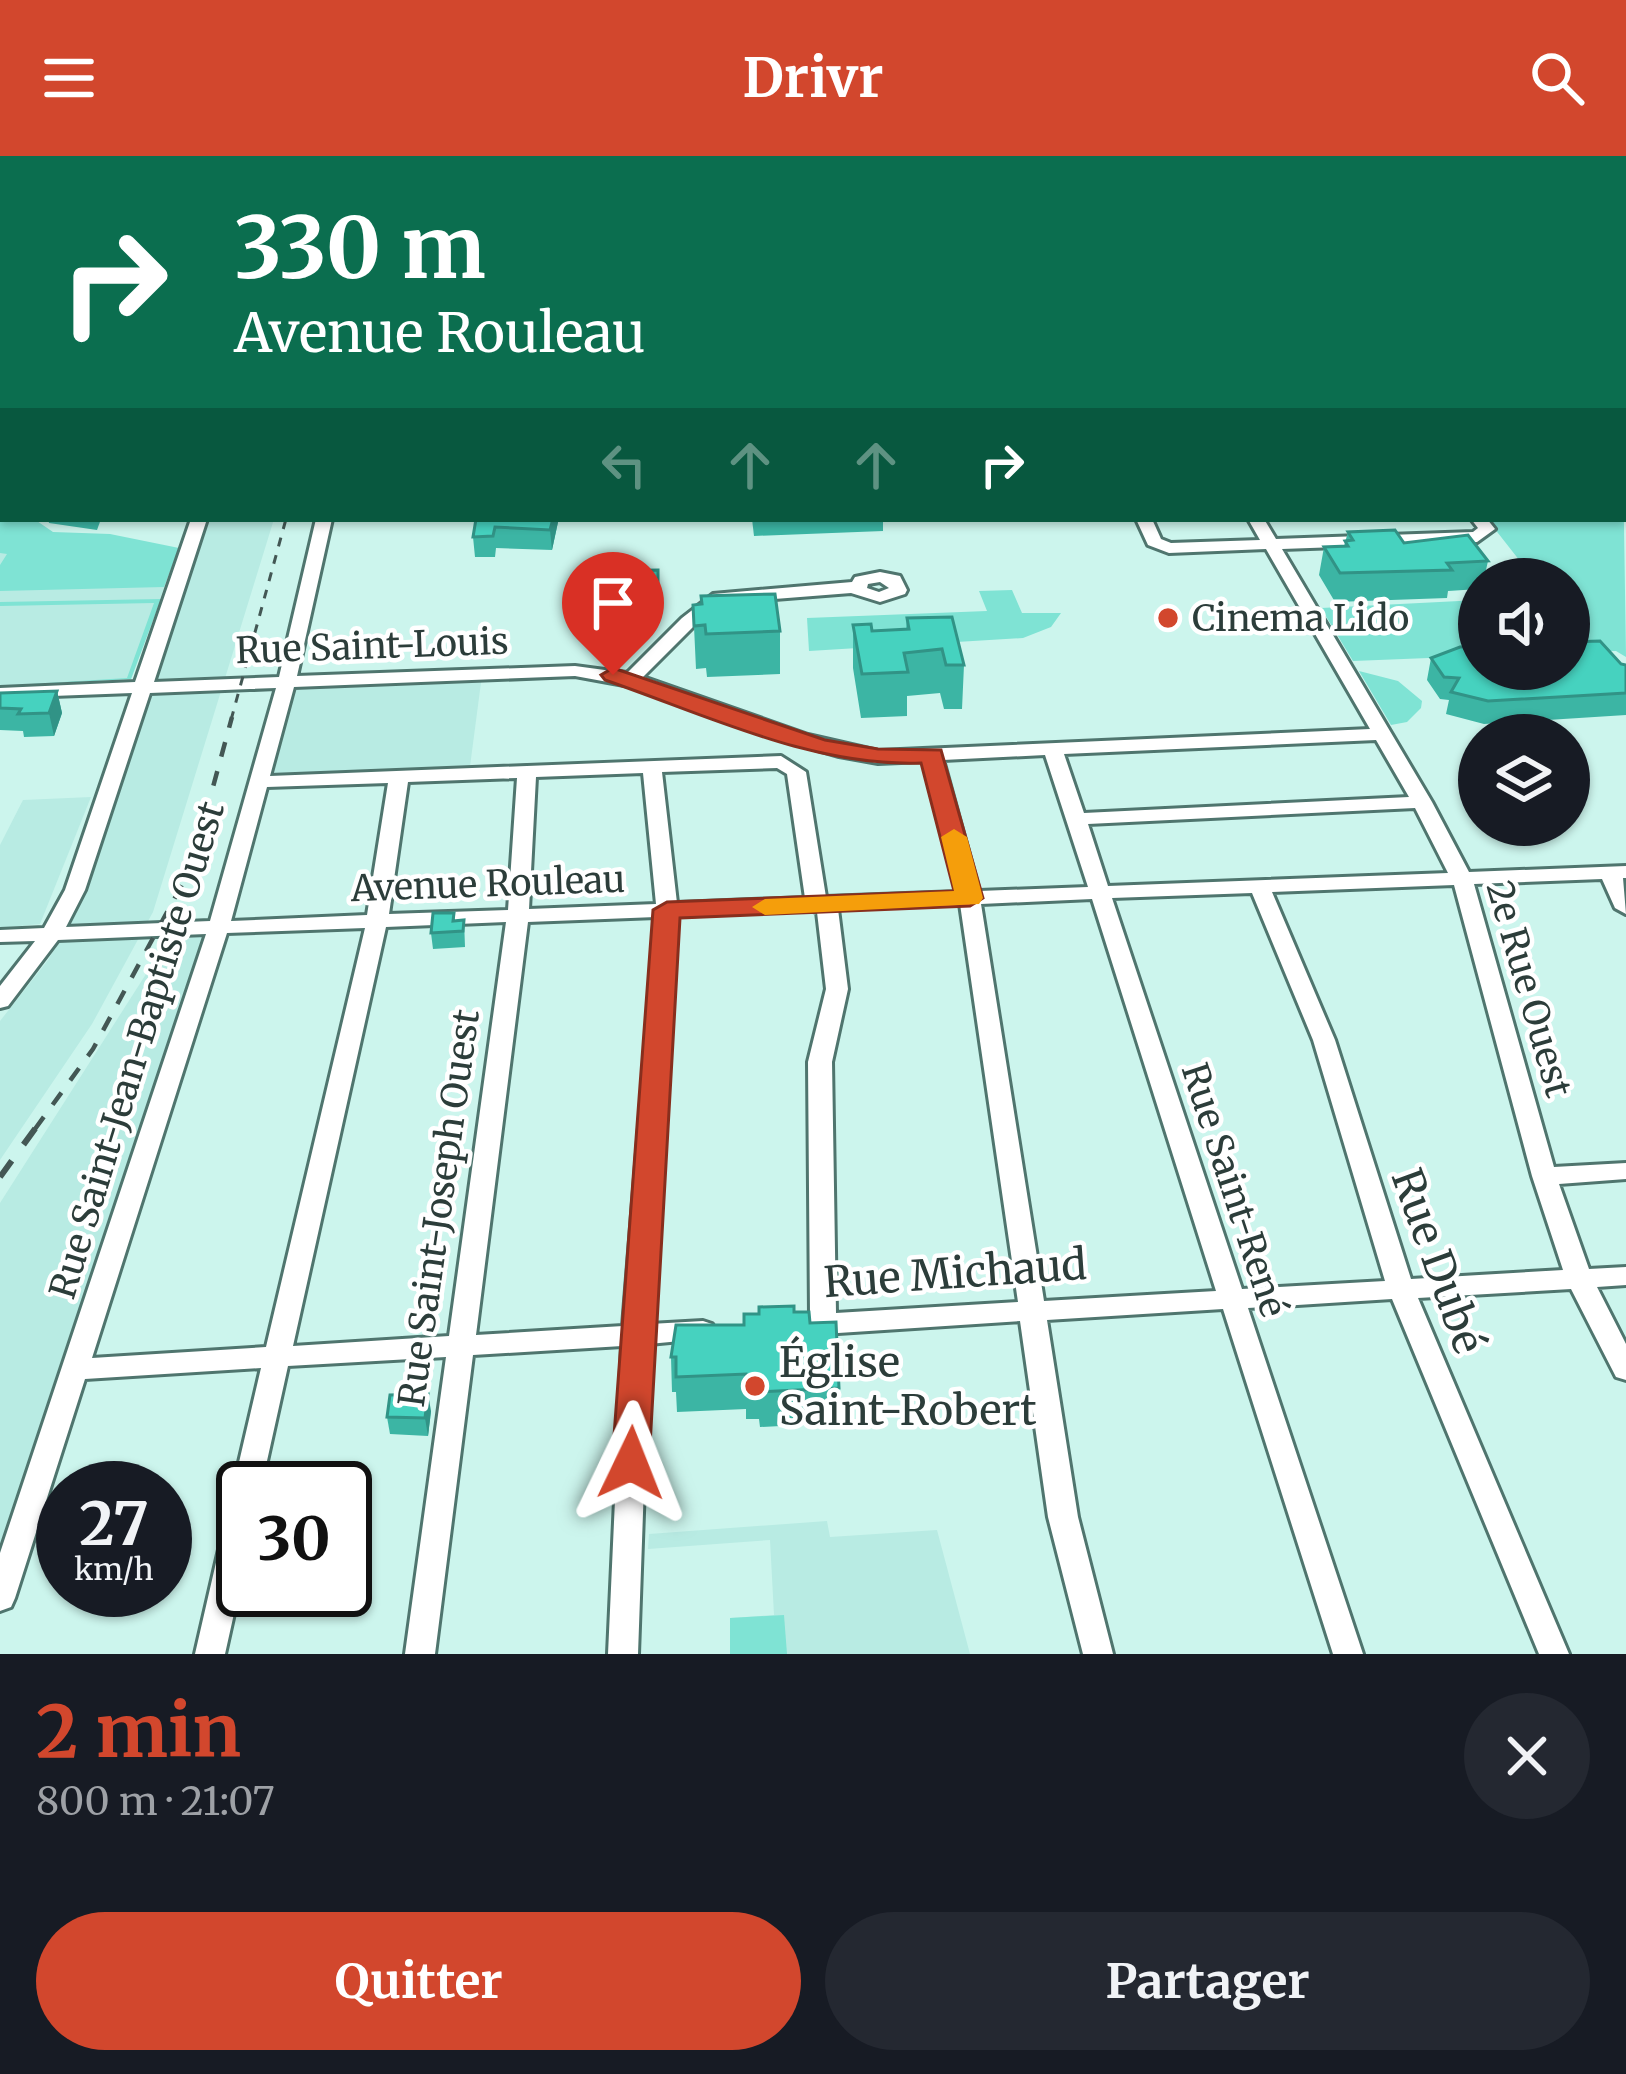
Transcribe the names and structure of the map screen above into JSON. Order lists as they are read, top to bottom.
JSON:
{
  "streets": {
    "street": [
      "Rue Saint-Louis",
      "Avenue Rouleau",
      "2e Rue Ouest",
      "Rue Saint-Jean-Baptiste Ouest",
      "Rue Saint-René",
      "Rue Saint-Joseph Ouest",
      "Rue Dubé",
      "Rue Michaud"
    ]
  },
  "crossings": [
    ["Rue Saint-Louis", "2e Rue Ouest"],
    ["Rue Saint-Louis", "Rue Saint-Jean-Baptiste Ouest"],
    ["Rue Saint-Louis", "Rue Saint-René"],
    ["Avenue Rouleau", "2e Rue Ouest"],
    ["Avenue Rouleau", "Rue Saint-Jean-Baptiste Ouest"],
    ["Avenue Rouleau", "Rue Saint-René"],
    ["Avenue Rouleau", "Rue Saint-Joseph Ouest"],
    ["Avenue Rouleau", "Rue Dubé"],
    ["2e Rue Ouest", "Rue Michaud"],
    ["Rue Saint-René", "Rue Michaud"],
    ["Rue Dubé", "Rue Michaud"]
  ],
  "places": ["Cinema Lido", "Église Saint-Robert"],
  "page": {
    "header": "Drivr",
    "turn": ["330 m", "Avenue Rouleau"],
    "speed": "27 km/h",
    "limit": "30",
    "heading": ["2 min", "800 m · 21:07"],
    "buttons": ["Quitter", "Partager"]
  }
}
